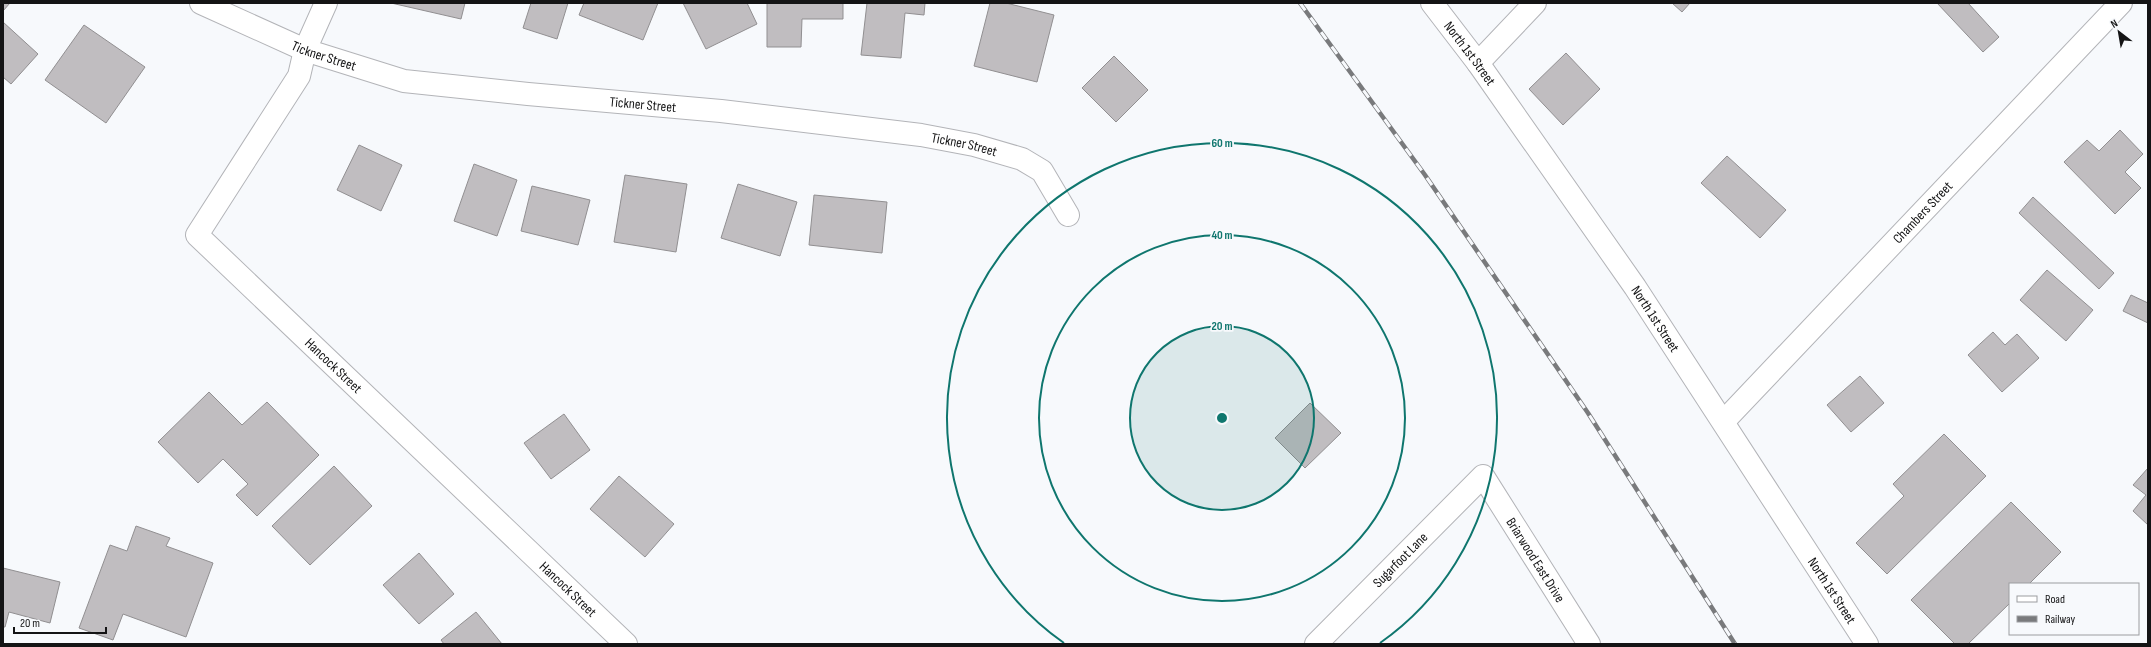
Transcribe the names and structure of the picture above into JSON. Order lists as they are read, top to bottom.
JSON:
{
  "streets": {
    "street": [
      "North 1st Street",
      "Tickner Street",
      "Chambers Street",
      "Hancock Street",
      "Sugarfoot Lane",
      "Briarwood East Drive"
    ]
  },
  "crossings": [
    ["North 1st Street", "Chambers Street"],
    ["Tickner Street", "Hancock Street"],
    ["Sugarfoot Lane", "Briarwood East Drive"]
  ],
  "legend": ["Road", "Railway"],
  "scale_bar": "20 m",
  "north": "top left",
  "rings": ["60 m", "40 m", "20 m"]
}
